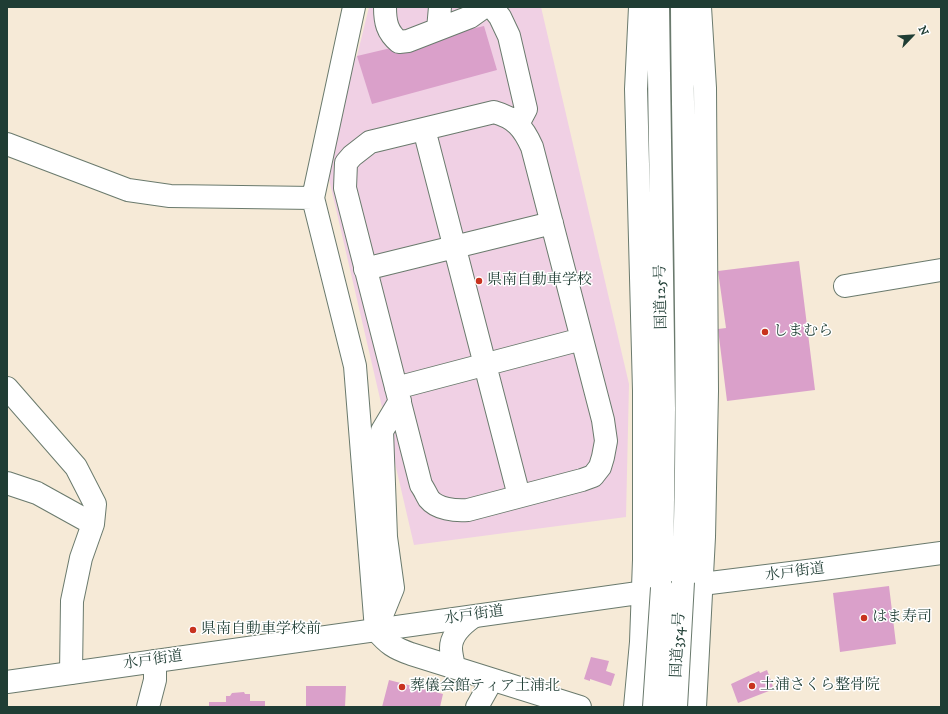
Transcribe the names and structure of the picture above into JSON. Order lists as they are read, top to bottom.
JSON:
{
  "streets": {
    "main road": ["国道125号", "水戸街道", "国道354号"]
  },
  "crossings": [
    ["国道125号", "水戸街道"],
    ["国道125号", "国道354号"],
    ["水戸街道", "国道354号"]
  ],
  "places": [
    "県南自動車学校",
    "しまむら",
    "はま寿司",
    "県南自動車学校前",
    "土浦さくら整骨院",
    "葬儀会館ティア土浦北"
  ],
  "north": "top right"
}
